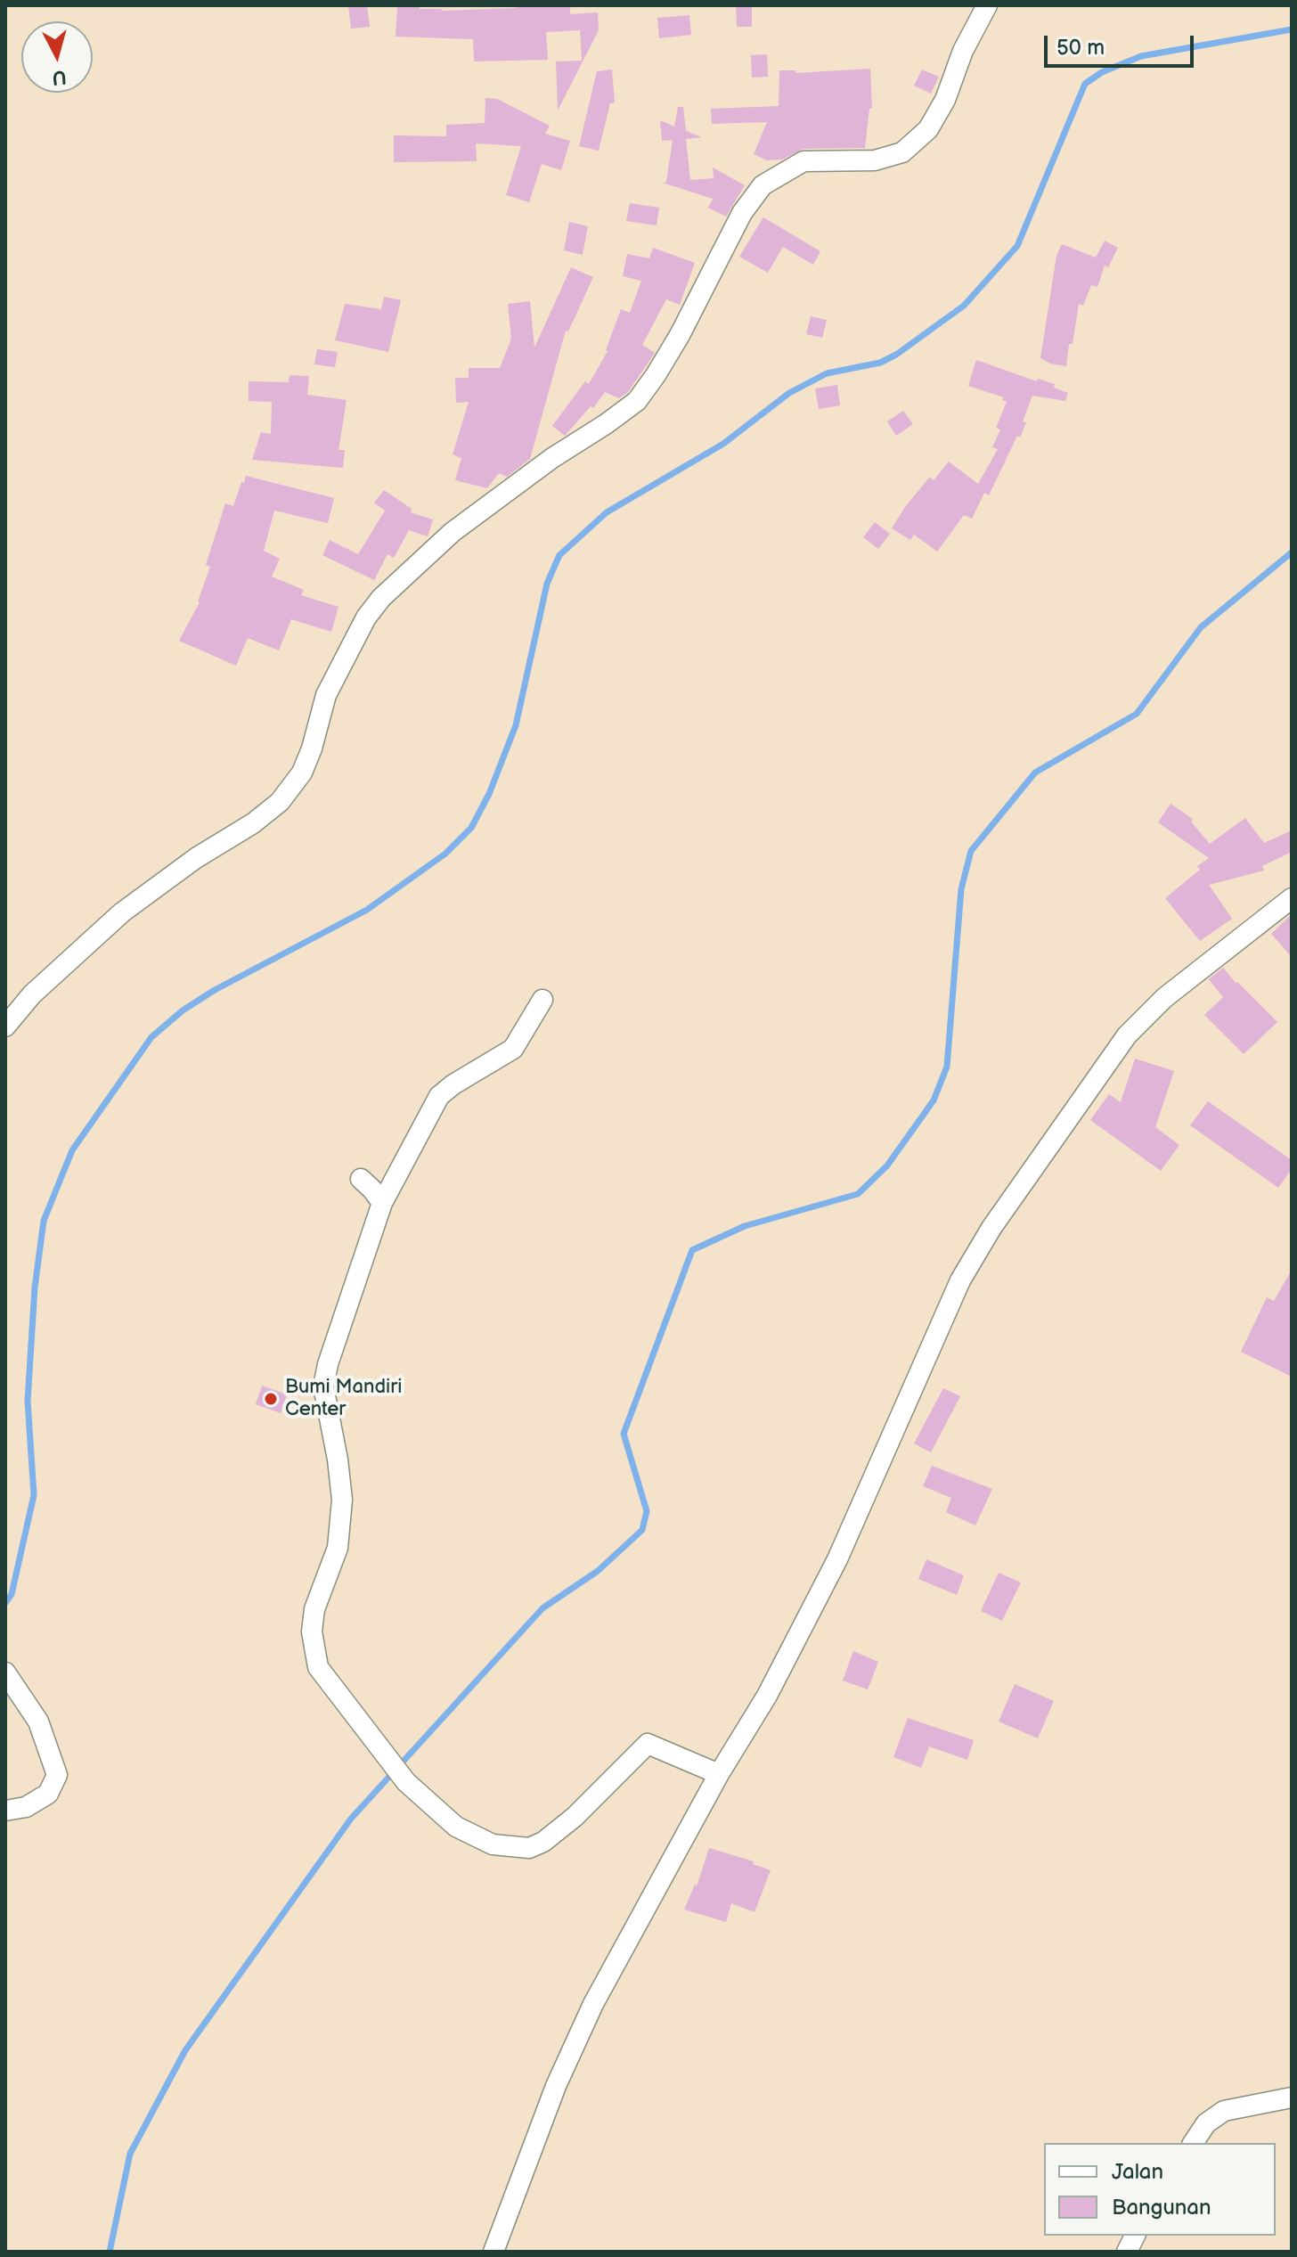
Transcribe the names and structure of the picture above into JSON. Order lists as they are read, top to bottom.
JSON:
{
  "places": ["Bumi Mandiri Center"],
  "legend": ["Jalan", "Bangunan"],
  "scale_bar": "50 m",
  "north": "bottom"
}
